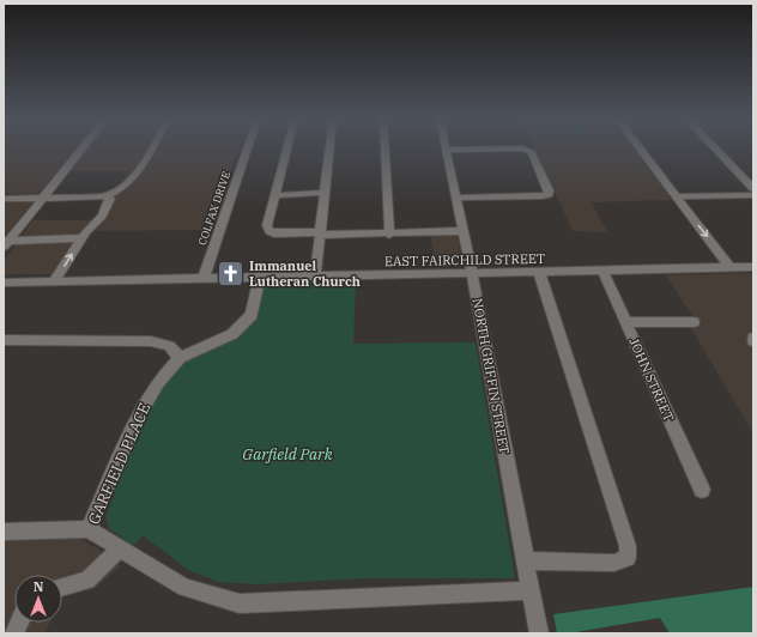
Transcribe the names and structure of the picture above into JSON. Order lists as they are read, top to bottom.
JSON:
{
  "streets": {
    "street": [
      "COLFAX DRIVE",
      "EAST FAIRCHILD STREET",
      "NORTH GRIFFIN STREET",
      "JOHN STREET",
      "GARFIELD PLACE"
    ]
  },
  "crossings": [
    ["COLFAX DRIVE", "EAST FAIRCHILD STREET"],
    ["EAST FAIRCHILD STREET", "NORTH GRIFFIN STREET"],
    ["EAST FAIRCHILD STREET", "JOHN STREET"],
    ["EAST FAIRCHILD STREET", "GARFIELD PLACE"],
    ["NORTH GRIFFIN STREET", "GARFIELD PLACE"]
  ],
  "parks": ["Garfield Park"],
  "places": {
    "church": ["Immanuel Lutheran Church"]
  },
  "north": "top"
}
